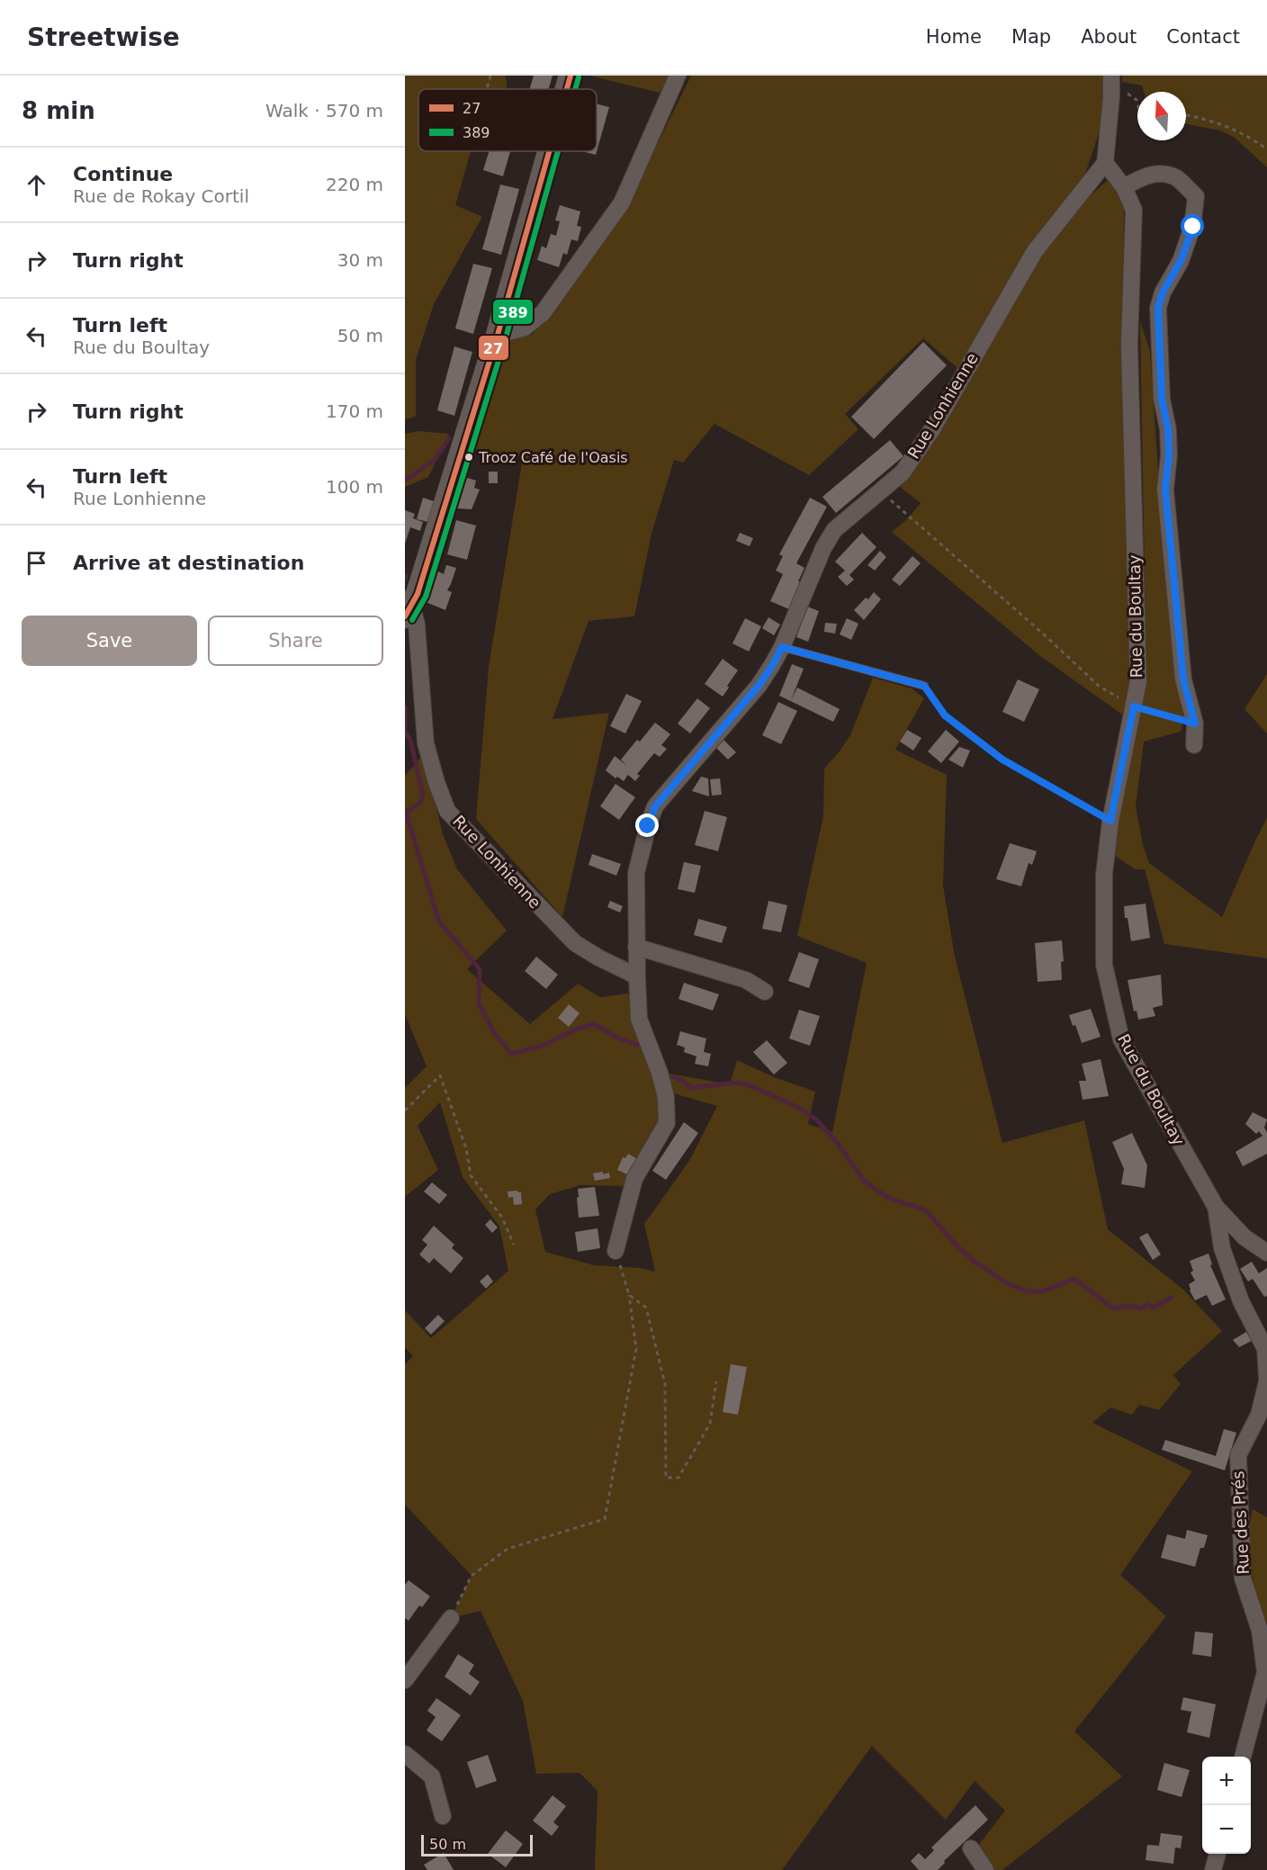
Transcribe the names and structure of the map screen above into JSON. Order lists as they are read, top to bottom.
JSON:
{
  "streets": {
    "street": ["Rue Lonhienne", "Rue du Boultay", "Rue des Prés"]
  },
  "crossings": [
    ["Rue Lonhienne", "Rue du Boultay"],
    ["Rue du Boultay", "Rue des Prés"]
  ],
  "places": ["Trooz Café de l'Oasis"],
  "lines": ["transit line 27", "transit line 389"],
  "legend": ["27", "389"],
  "scale_bar": "50 m",
  "north": "top",
  "page": {
    "header": "Streetwise",
    "nav": [
      "Home",
      "Map",
      "About",
      "Contact"
    ],
    "heading": ["8 min", "Walk · 570 m"],
    "list": [
      ["Continue", "Rue de Rokay Cortil", "220 m"],
      ["Turn right", "30 m"],
      ["Turn left", "Rue du Boultay", "50 m"],
      ["Turn right", "170 m"],
      ["Turn left", "Rue Lonhienne", "100 m"],
      "Arrive at destination"
    ],
    "buttons": ["Save", "Share"],
    "map_buttons": ["+", "−"],
    "scale": "50 m"
  }
}
